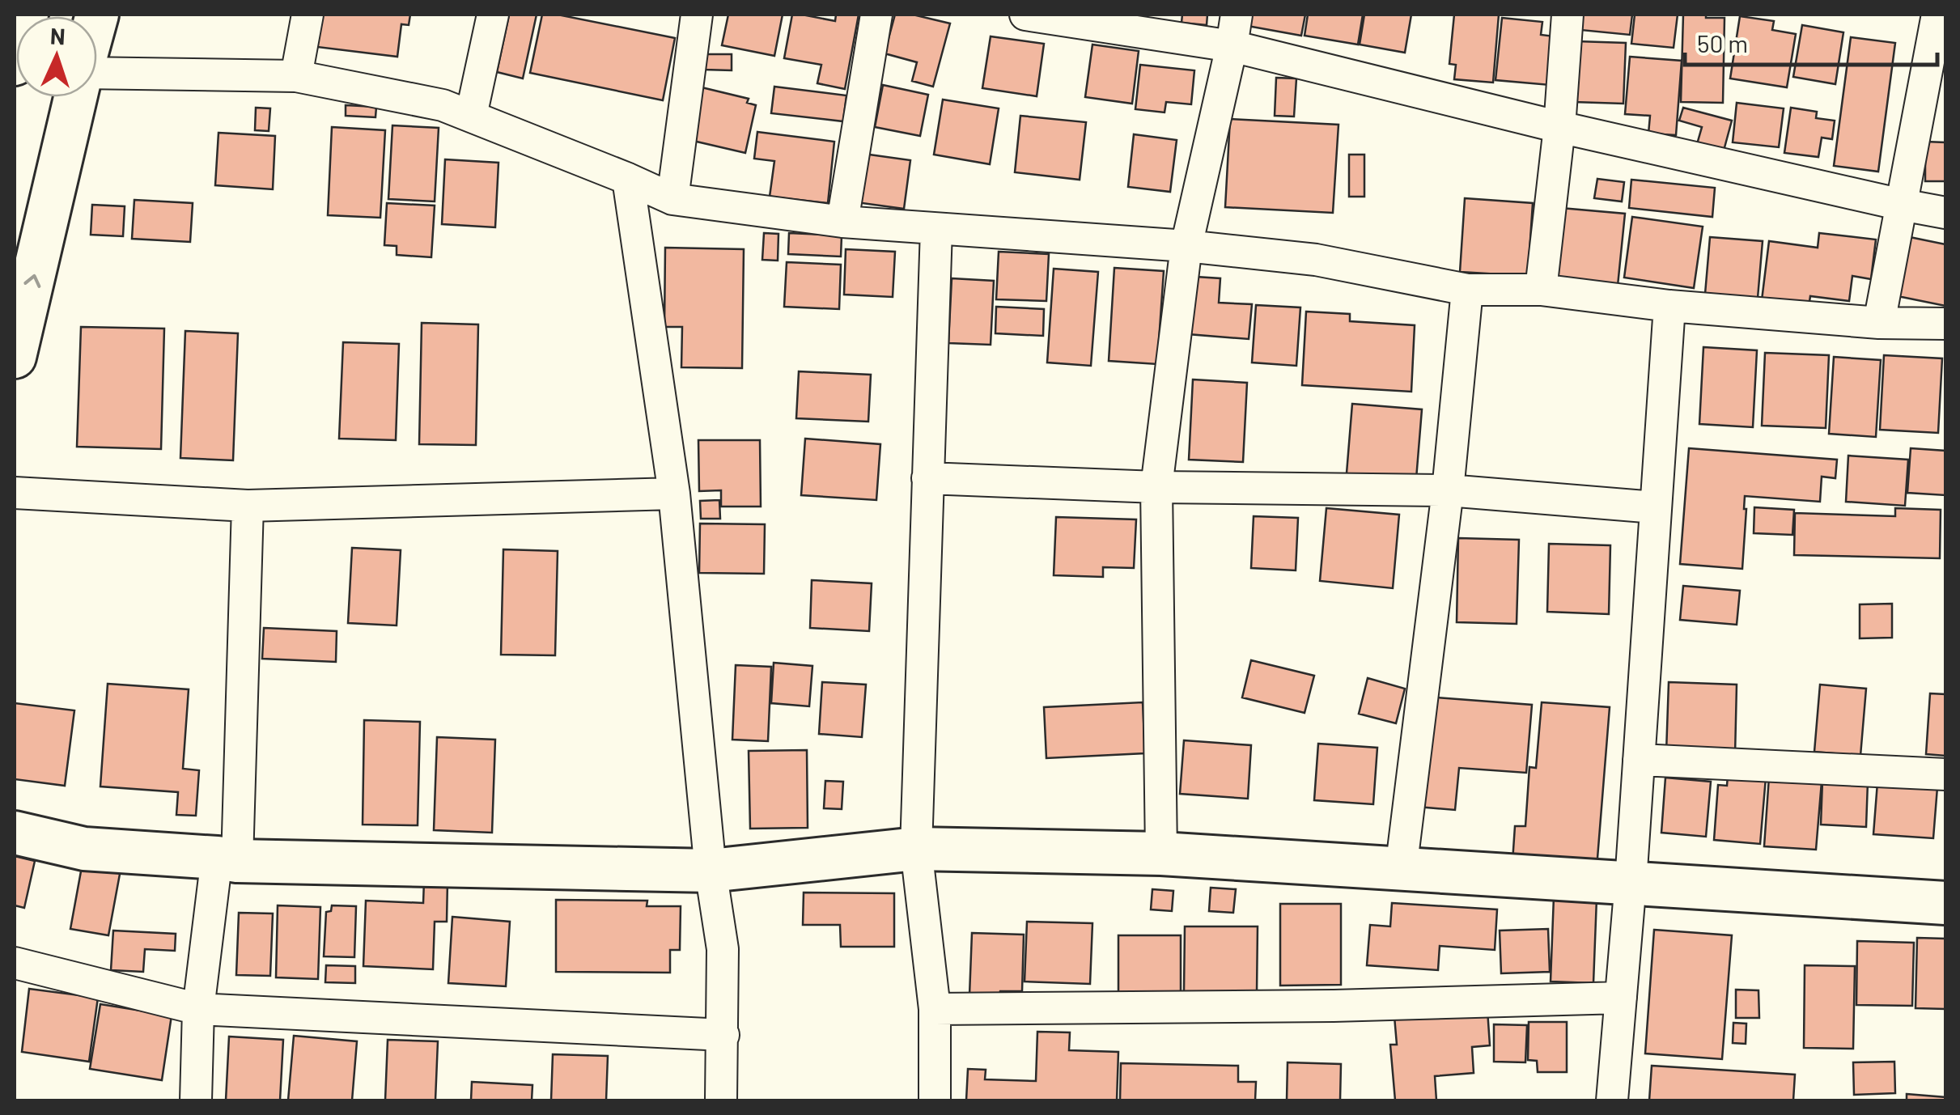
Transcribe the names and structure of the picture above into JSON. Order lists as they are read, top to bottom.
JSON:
{
  "scale_bar": "50 m",
  "north": "top"
}
